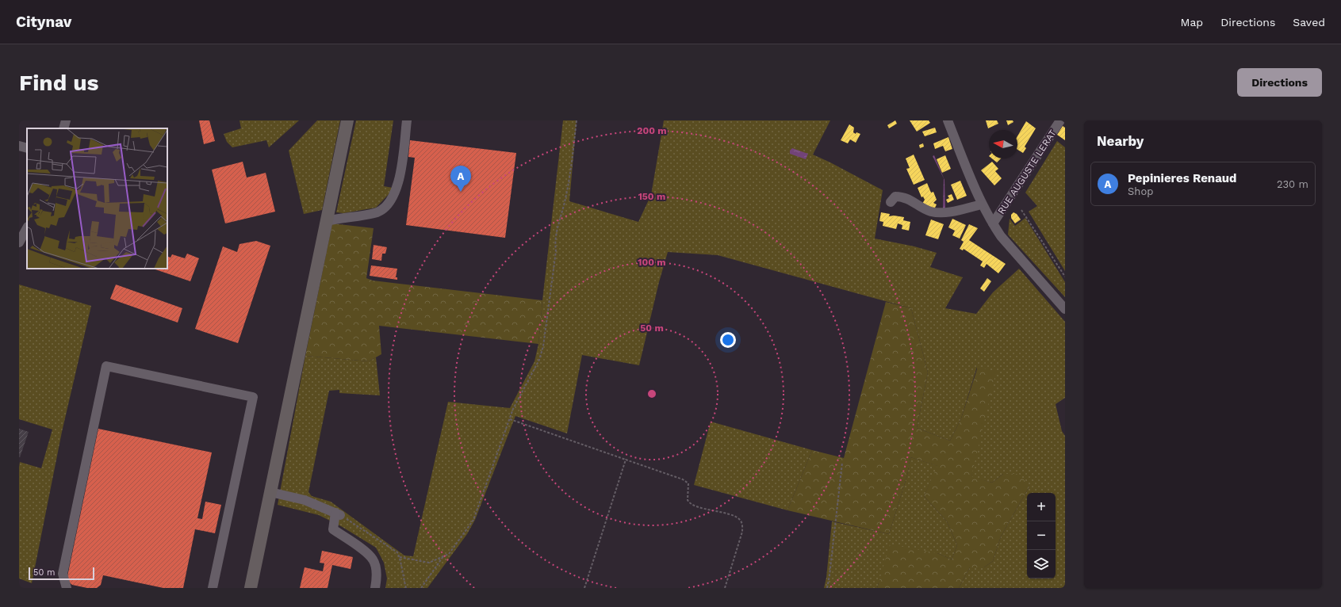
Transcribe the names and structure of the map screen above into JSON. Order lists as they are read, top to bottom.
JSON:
{
  "streets": {
    "street": ["RUE AUGUSTE LERAT"]
  },
  "scale_bar": "50 m",
  "north": "left",
  "page": {
    "header": "Citynav",
    "nav": ["Map", "Directions", "Saved"],
    "buttons": "Directions",
    "title": "Find us",
    "heading": "Nearby",
    "list": [
      {
        "mark": "A",
        "name": "Pepinieres Renaud",
        "note": "Shop",
        "value": "230 m"
      }
    ],
    "pins": "A",
    "map_buttons": ["+", "−"],
    "scale": "50 m"
  },
  "rings": [
    "200 m",
    "150 m",
    "100 m",
    "50 m"
  ]
}
